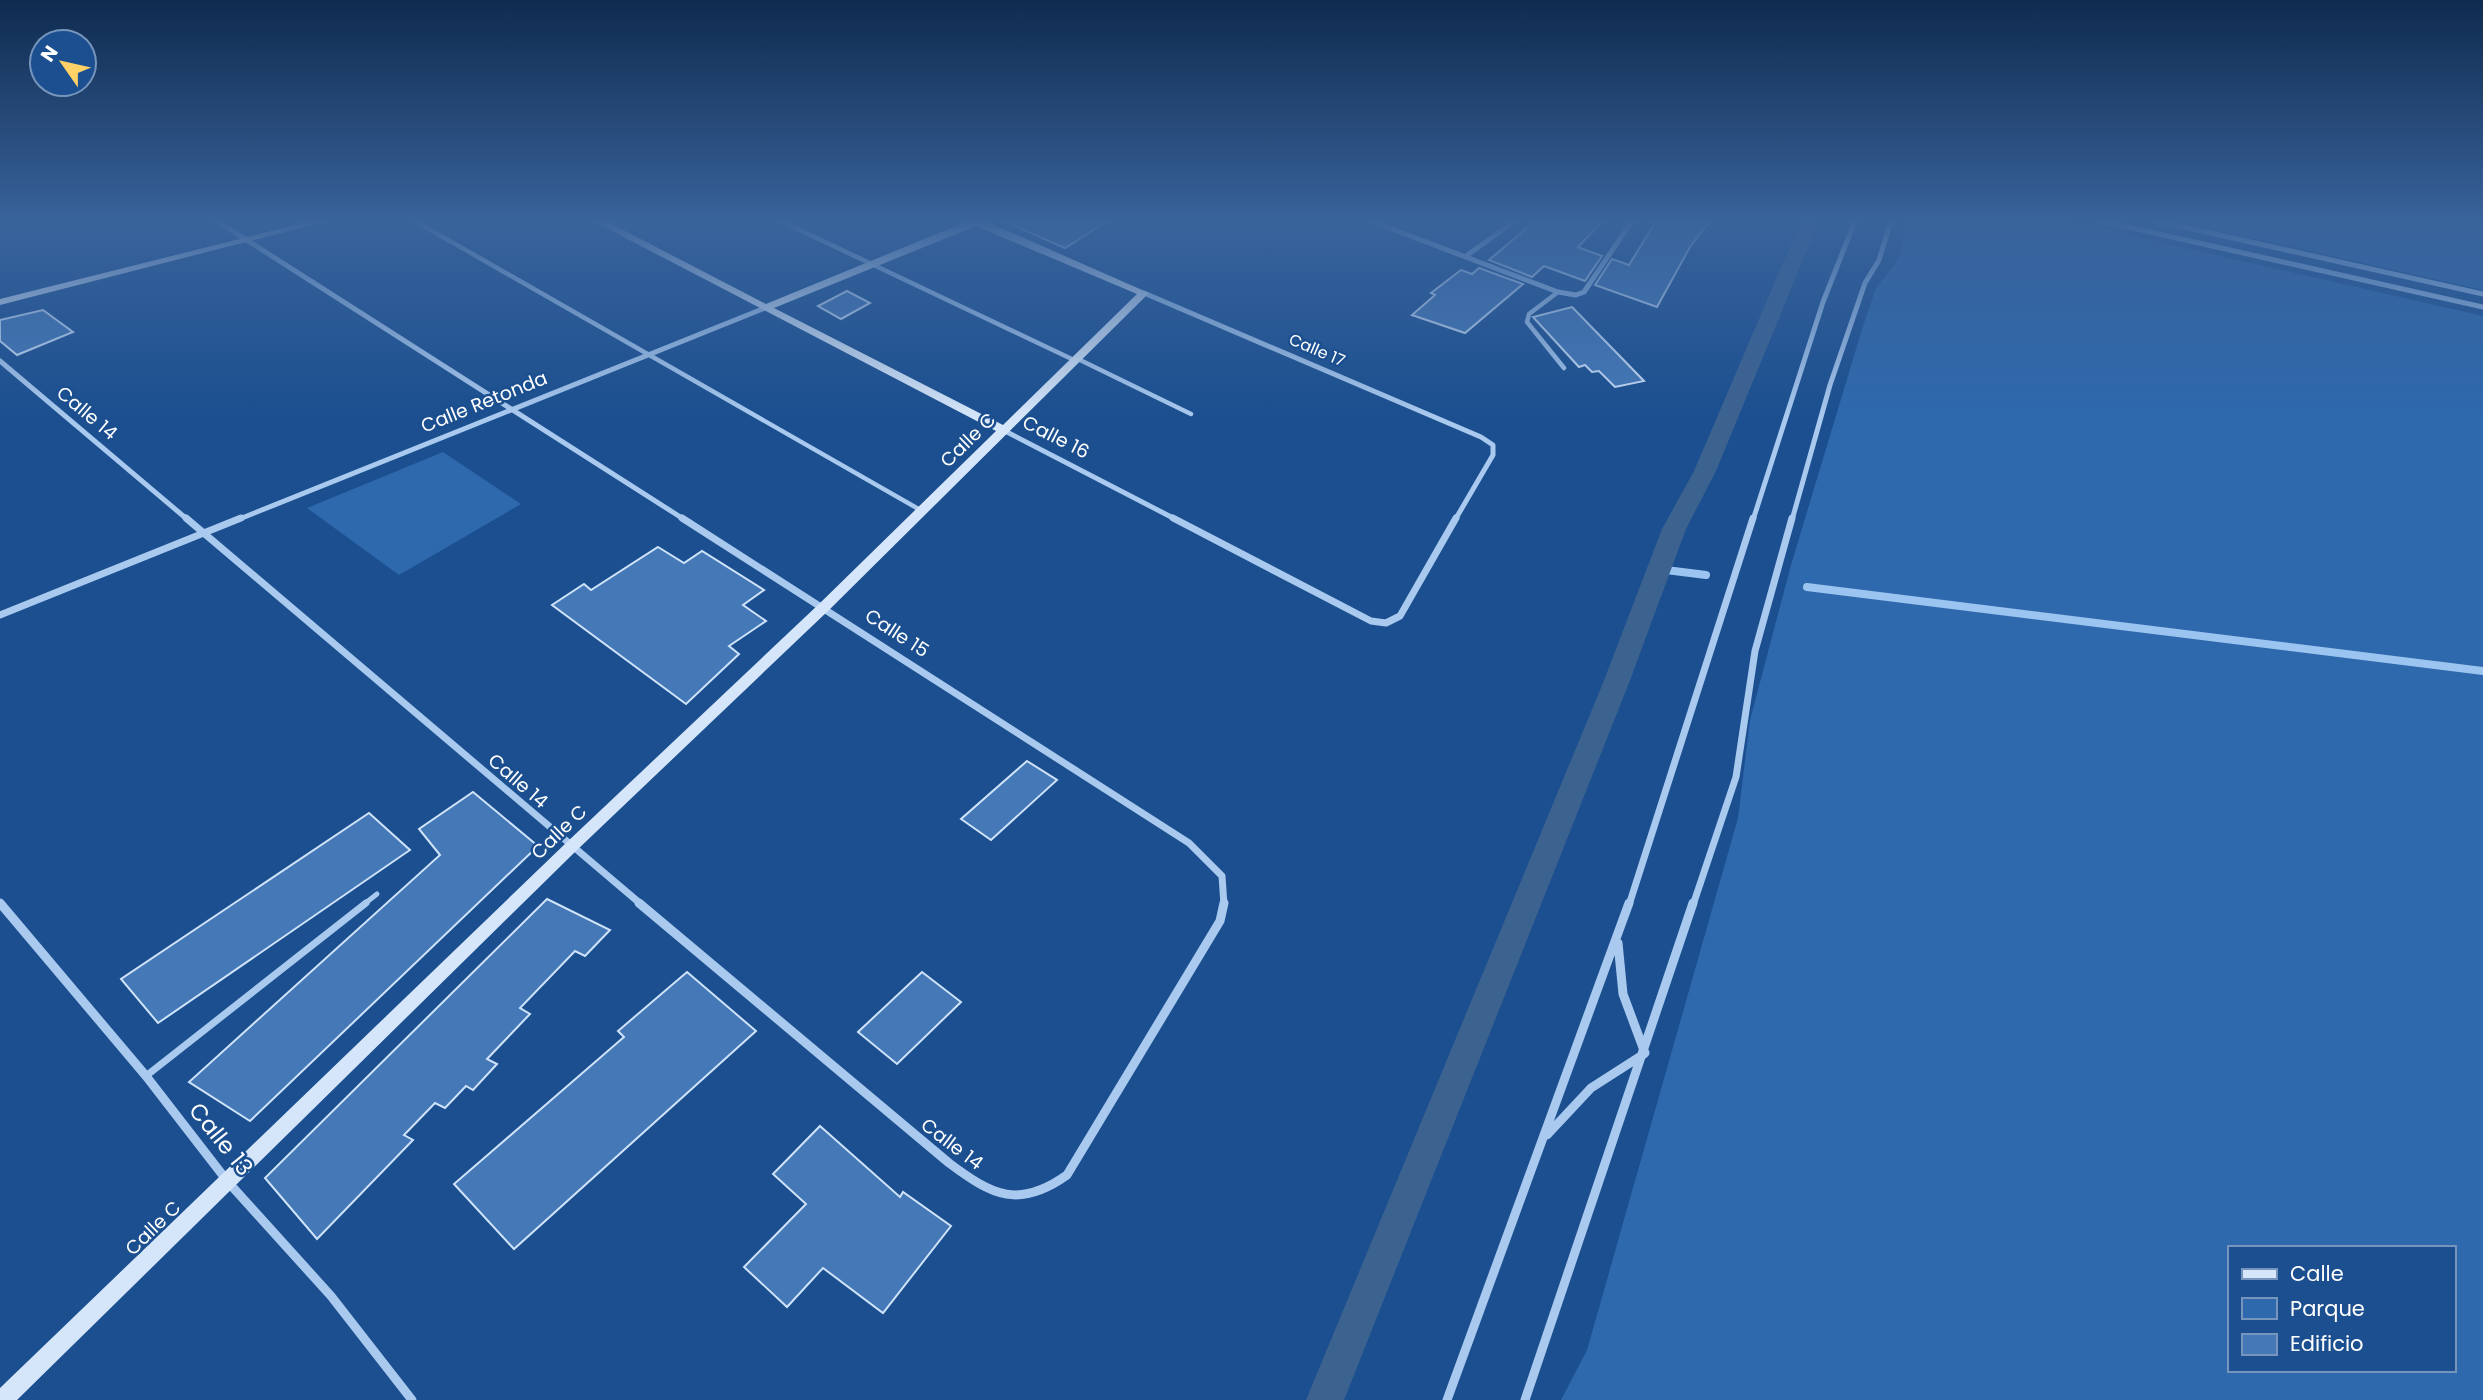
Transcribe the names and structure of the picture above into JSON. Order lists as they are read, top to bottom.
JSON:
{
  "streets": {
    "street": [
      "Calle 17",
      "Calle Retonda",
      "Calle 14",
      "Calle 16",
      "Calle C",
      "Calle 15",
      "Calle 13"
    ]
  },
  "crossings": [
    ["Calle 17", "Calle 16"],
    ["Calle 17", "Calle C"],
    ["Calle Retonda", "Calle 14"],
    ["Calle Retonda", "Calle 16"],
    ["Calle Retonda", "Calle 15"],
    ["Calle 14", "Calle C"],
    ["Calle 14", "Calle 15"],
    ["Calle 16", "Calle C"],
    ["Calle C", "Calle 15"],
    ["Calle C", "Calle 13"]
  ],
  "legend": ["Calle", "Parque", "Edificio"],
  "north": "top left"
}
